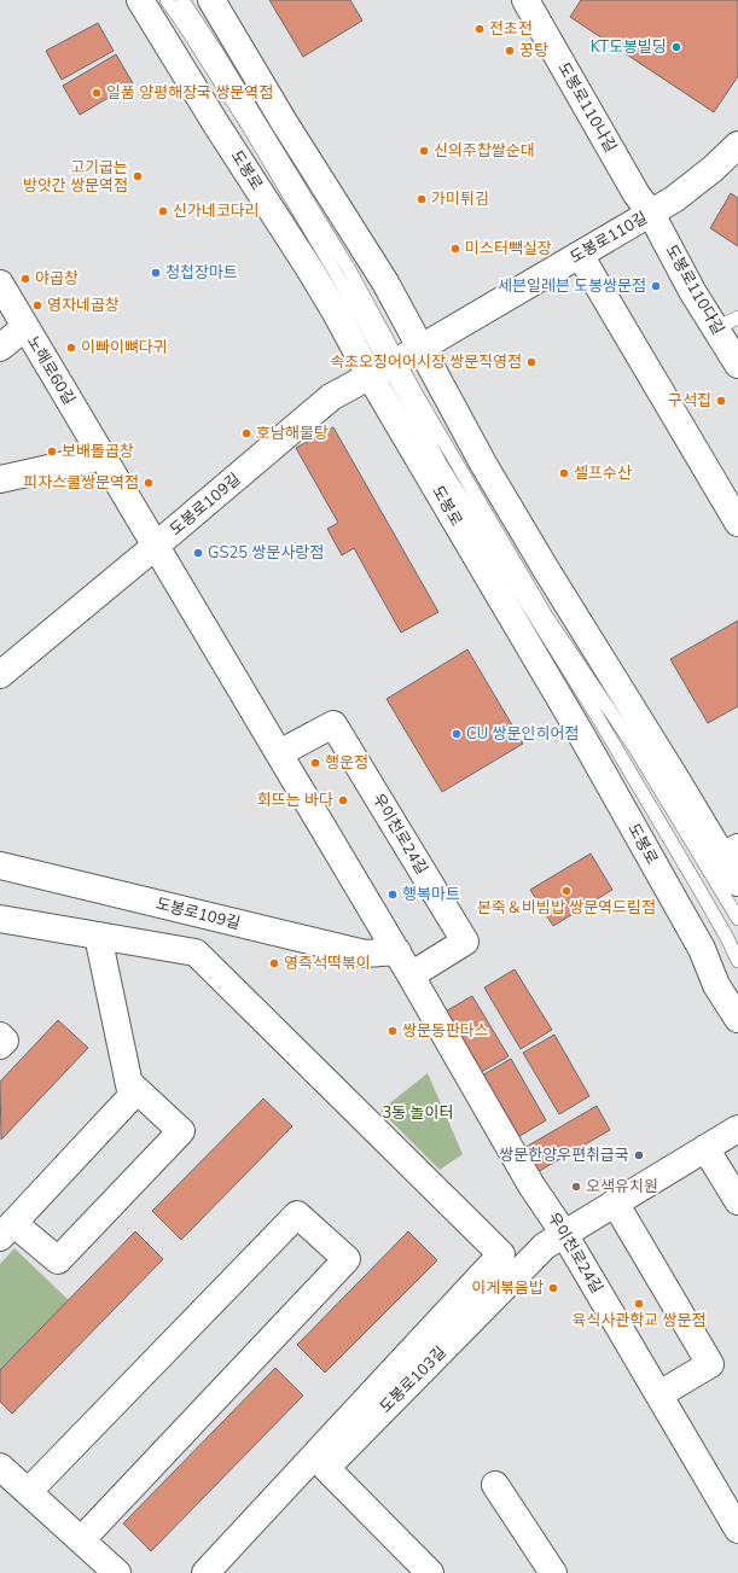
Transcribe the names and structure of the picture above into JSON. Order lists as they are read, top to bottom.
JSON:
{
  "streets": {
    "street": [
      "도봉로110나길",
      "도봉로",
      "도봉로110길",
      "도봉로110다길",
      "노해로60길",
      "도봉로109길",
      "우이천로24길",
      "도봉로103길"
    ]
  },
  "crossings": [
    ["도봉로110나길", "도봉로110길"],
    ["도봉로110나길", "도봉로110다길"],
    ["도봉로", "도봉로110길"],
    ["도봉로", "도봉로109길"],
    ["도봉로110길", "도봉로110다길"],
    ["도봉로110길", "도봉로109길"],
    ["노해로60길", "도봉로109길"],
    ["노해로60길", "우이천로24길"],
    ["도봉로109길", "우이천로24길"],
    ["우이천로24길", "도봉로103길"]
  ],
  "parks": ["3동 놀이터"],
  "places": [
    "전초전",
    "KT도봉빌딩",
    "꿍탕",
    "일품 양평해장국 쌍문역점",
    "신의주찹쌀순대",
    "고기굽는 방앗간 쌍문역점",
    "가미튀김",
    "신가네코다리",
    "미스터빽실장",
    "청첩장마트",
    "야곱창",
    "세븐일레븐 도봉쌍문점",
    "영자네곱창",
    "이빠이뼈다귀",
    "속초오징어어시장 쌍문직영점",
    "구석집",
    "호남해물탕",
    "보배돌곱창",
    "셀프수산",
    "피자스쿨쌍문역점",
    "GS25 쌍문사랑점",
    "CU 쌍문인히어점",
    "행운정",
    "회뜨는 바다",
    "본죽＆비빔밥 쌍문역드림점",
    "행복마트",
    "영즉석떡볶이",
    "쌍문동판다스",
    "쌍문한양우편취급국",
    "오색유치원",
    "이게볶음밥",
    "육식사관학교 쌍문점"
  ]
}
